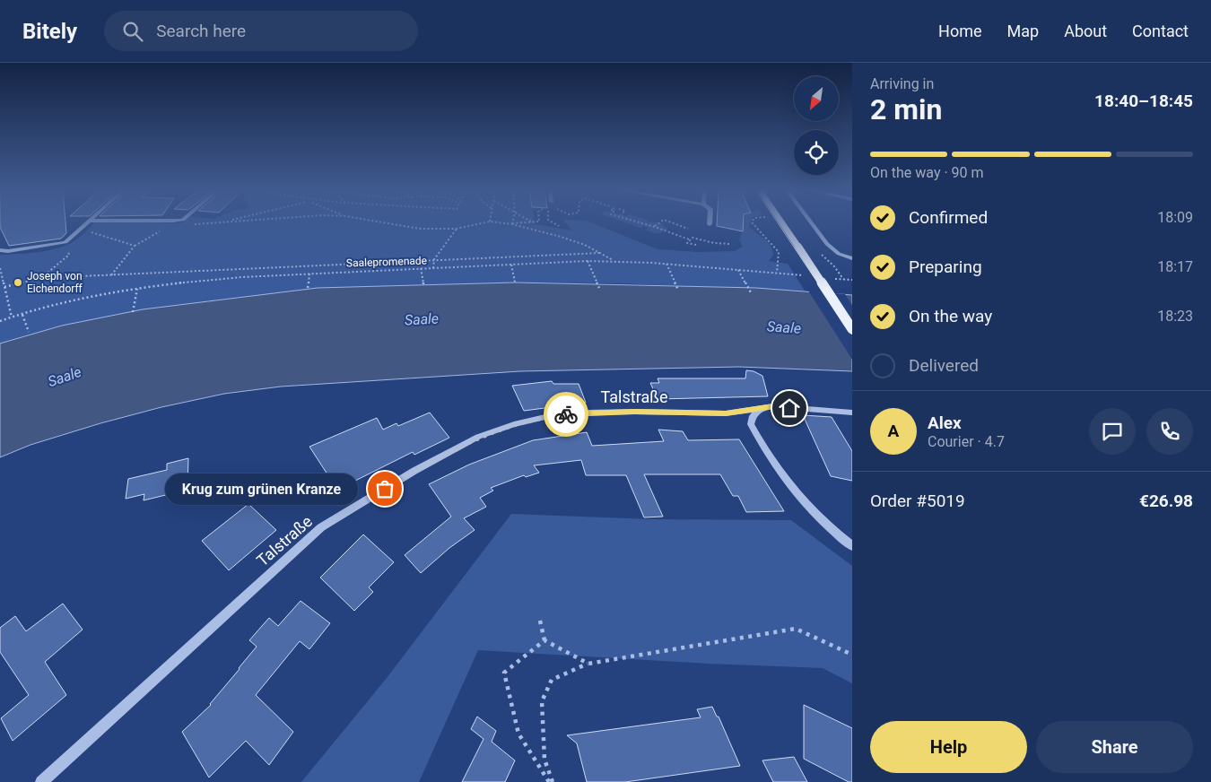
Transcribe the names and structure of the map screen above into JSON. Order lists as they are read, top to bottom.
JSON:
{
  "streets": {
    "street": ["Talstraße"],
    "path": ["Saalepromenade"]
  },
  "water": ["Saale"],
  "places": ["Joseph von Eichendorff", "Krug zum grünen Kranze"],
  "north": "bottom left",
  "page": {
    "header": "Bitely",
    "search": "Search here",
    "nav": [
      "Home",
      "Map",
      "About",
      "Contact"
    ],
    "heading": ["2 min", "Arriving in", "18:40–18:45"],
    "panel": [
      "Alex",
      "Courier · 4.7",
      "Order #5019",
      "€26.98"
    ],
    "bar": "On the way · 90 m",
    "list": [
      ["Confirmed", "18:09"],
      ["Preparing", "18:17"],
      ["On the way", "18:23"],
      "Delivered"
    ],
    "round": "A",
    "bubble": "Krug zum grünen Kranze",
    "buttons": ["Help", "Share"]
  }
}
